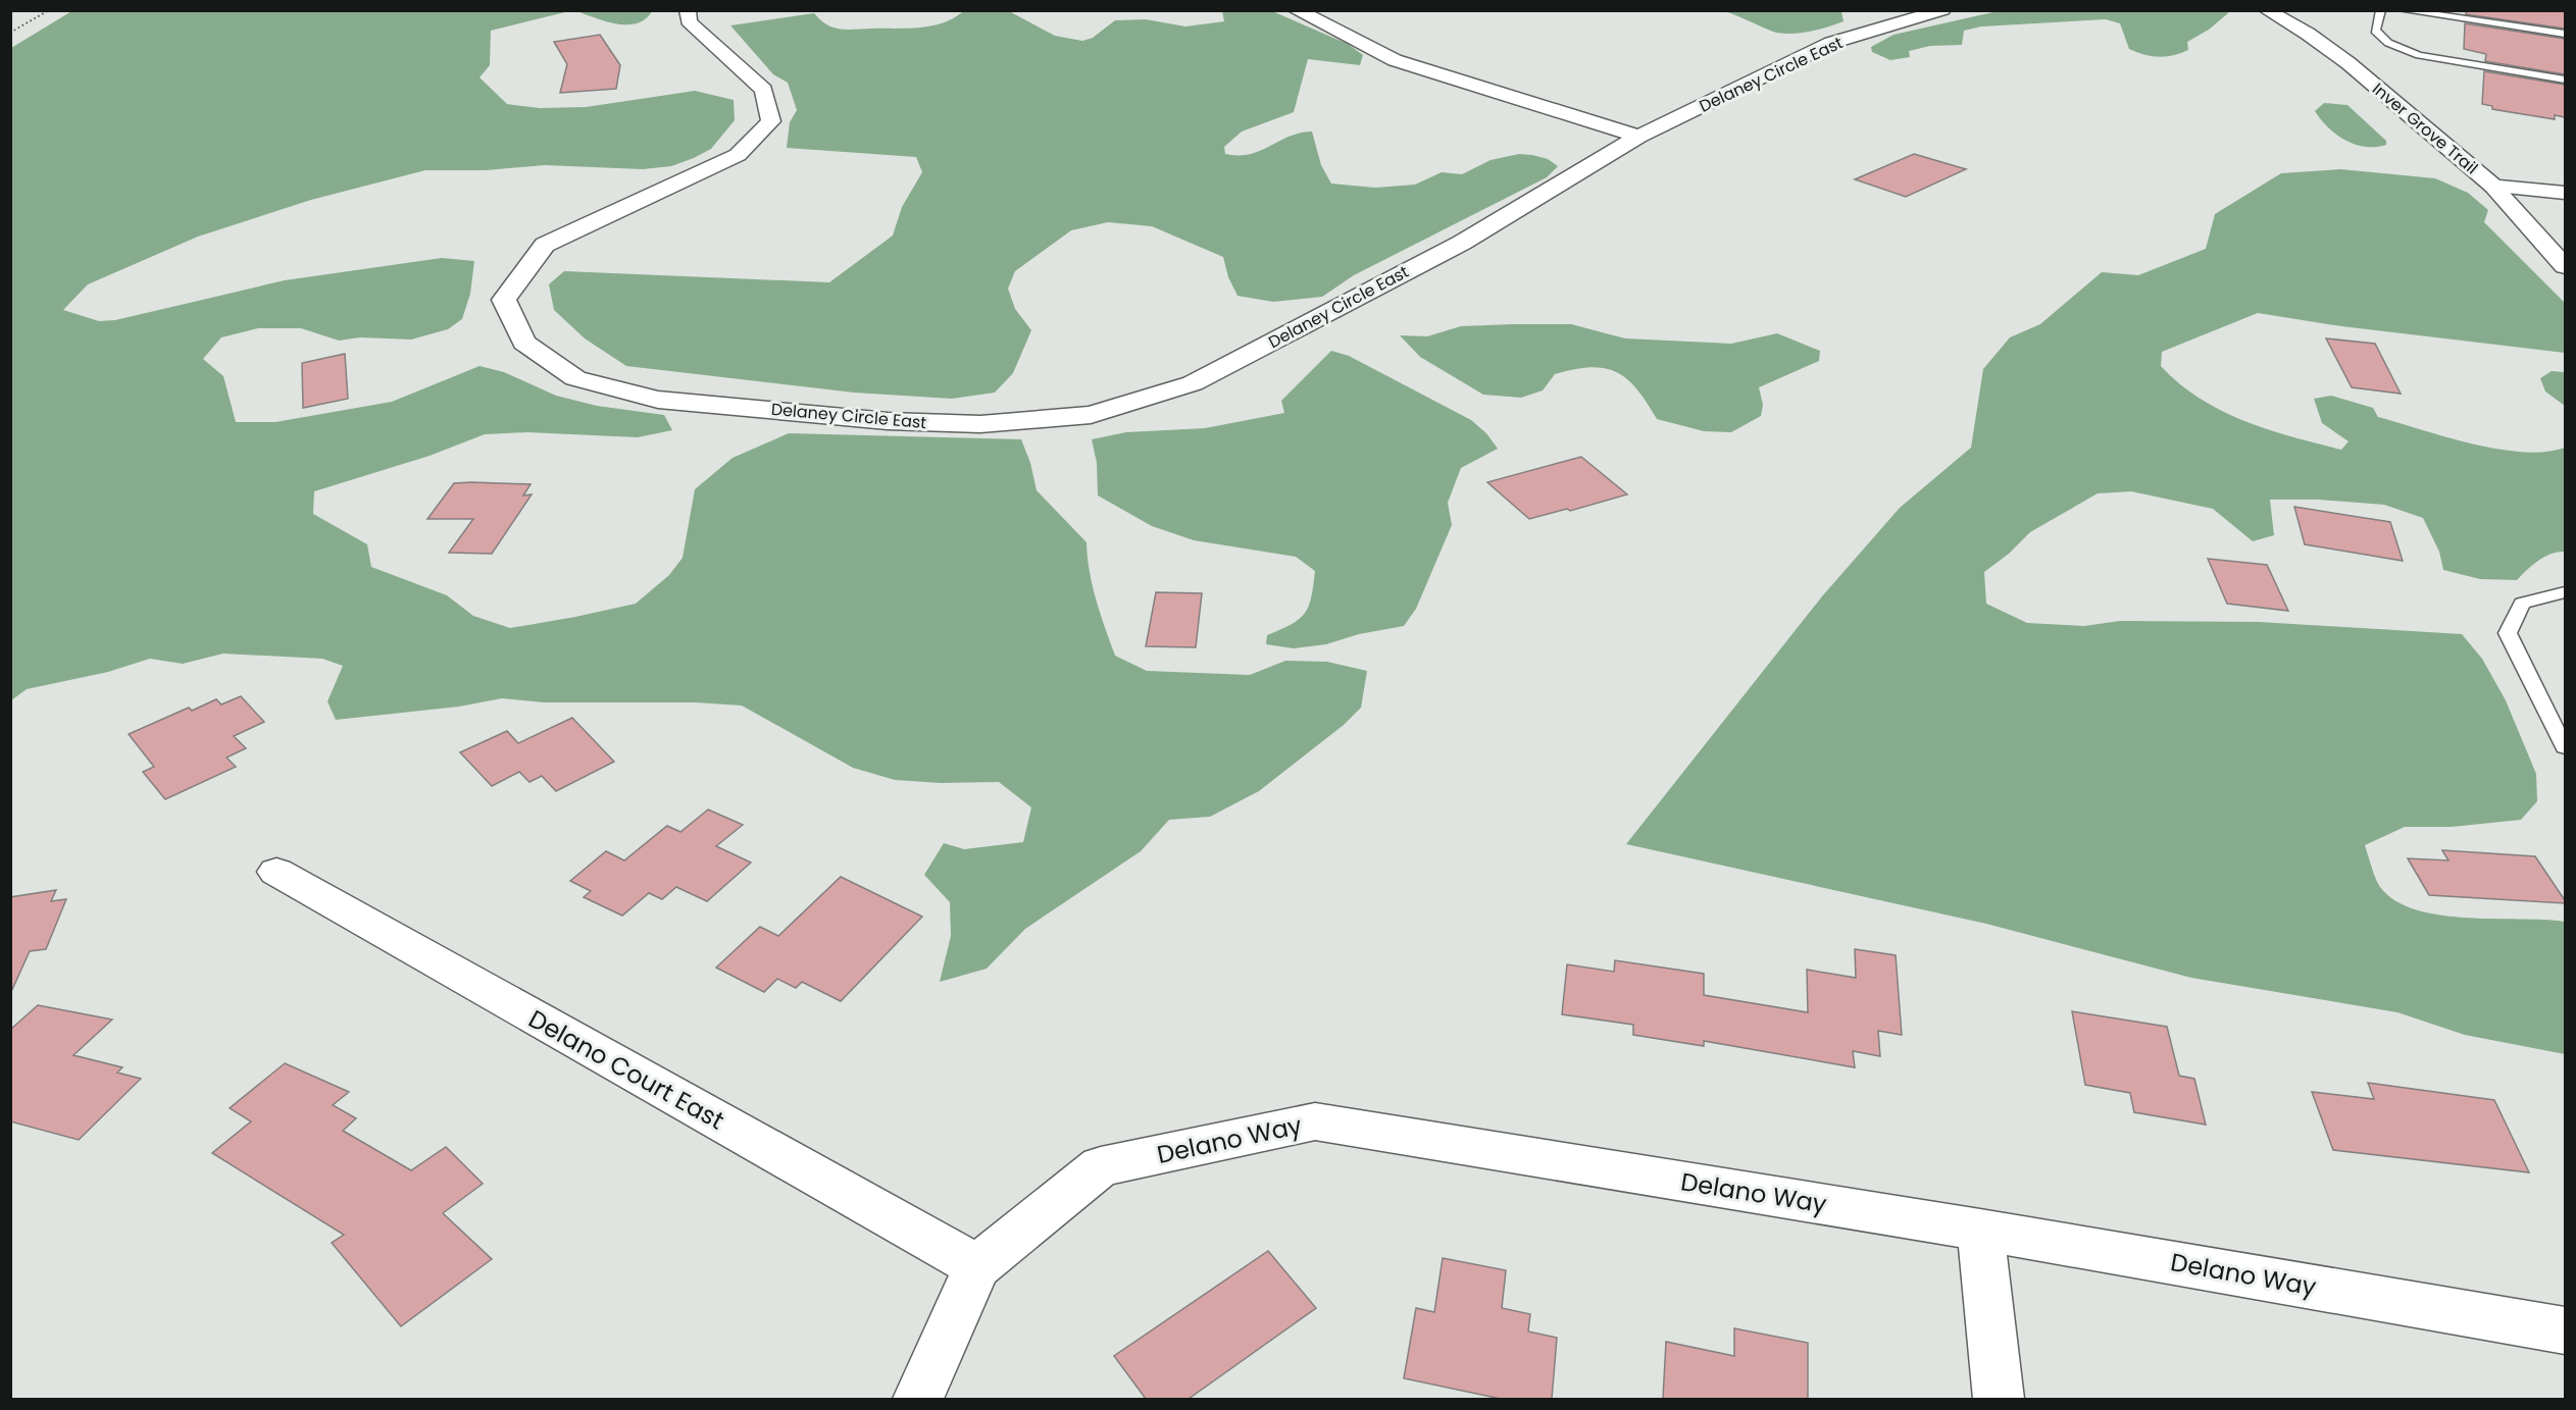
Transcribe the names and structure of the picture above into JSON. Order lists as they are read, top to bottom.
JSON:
{
  "streets": {
    "street": [
      "Delaney Circle East",
      "Inver Grove Trail",
      "Delano Court East",
      "Delano Way"
    ]
  },
  "crossings": [
    ["Delano Court East", "Delano Way"]
  ]
}
